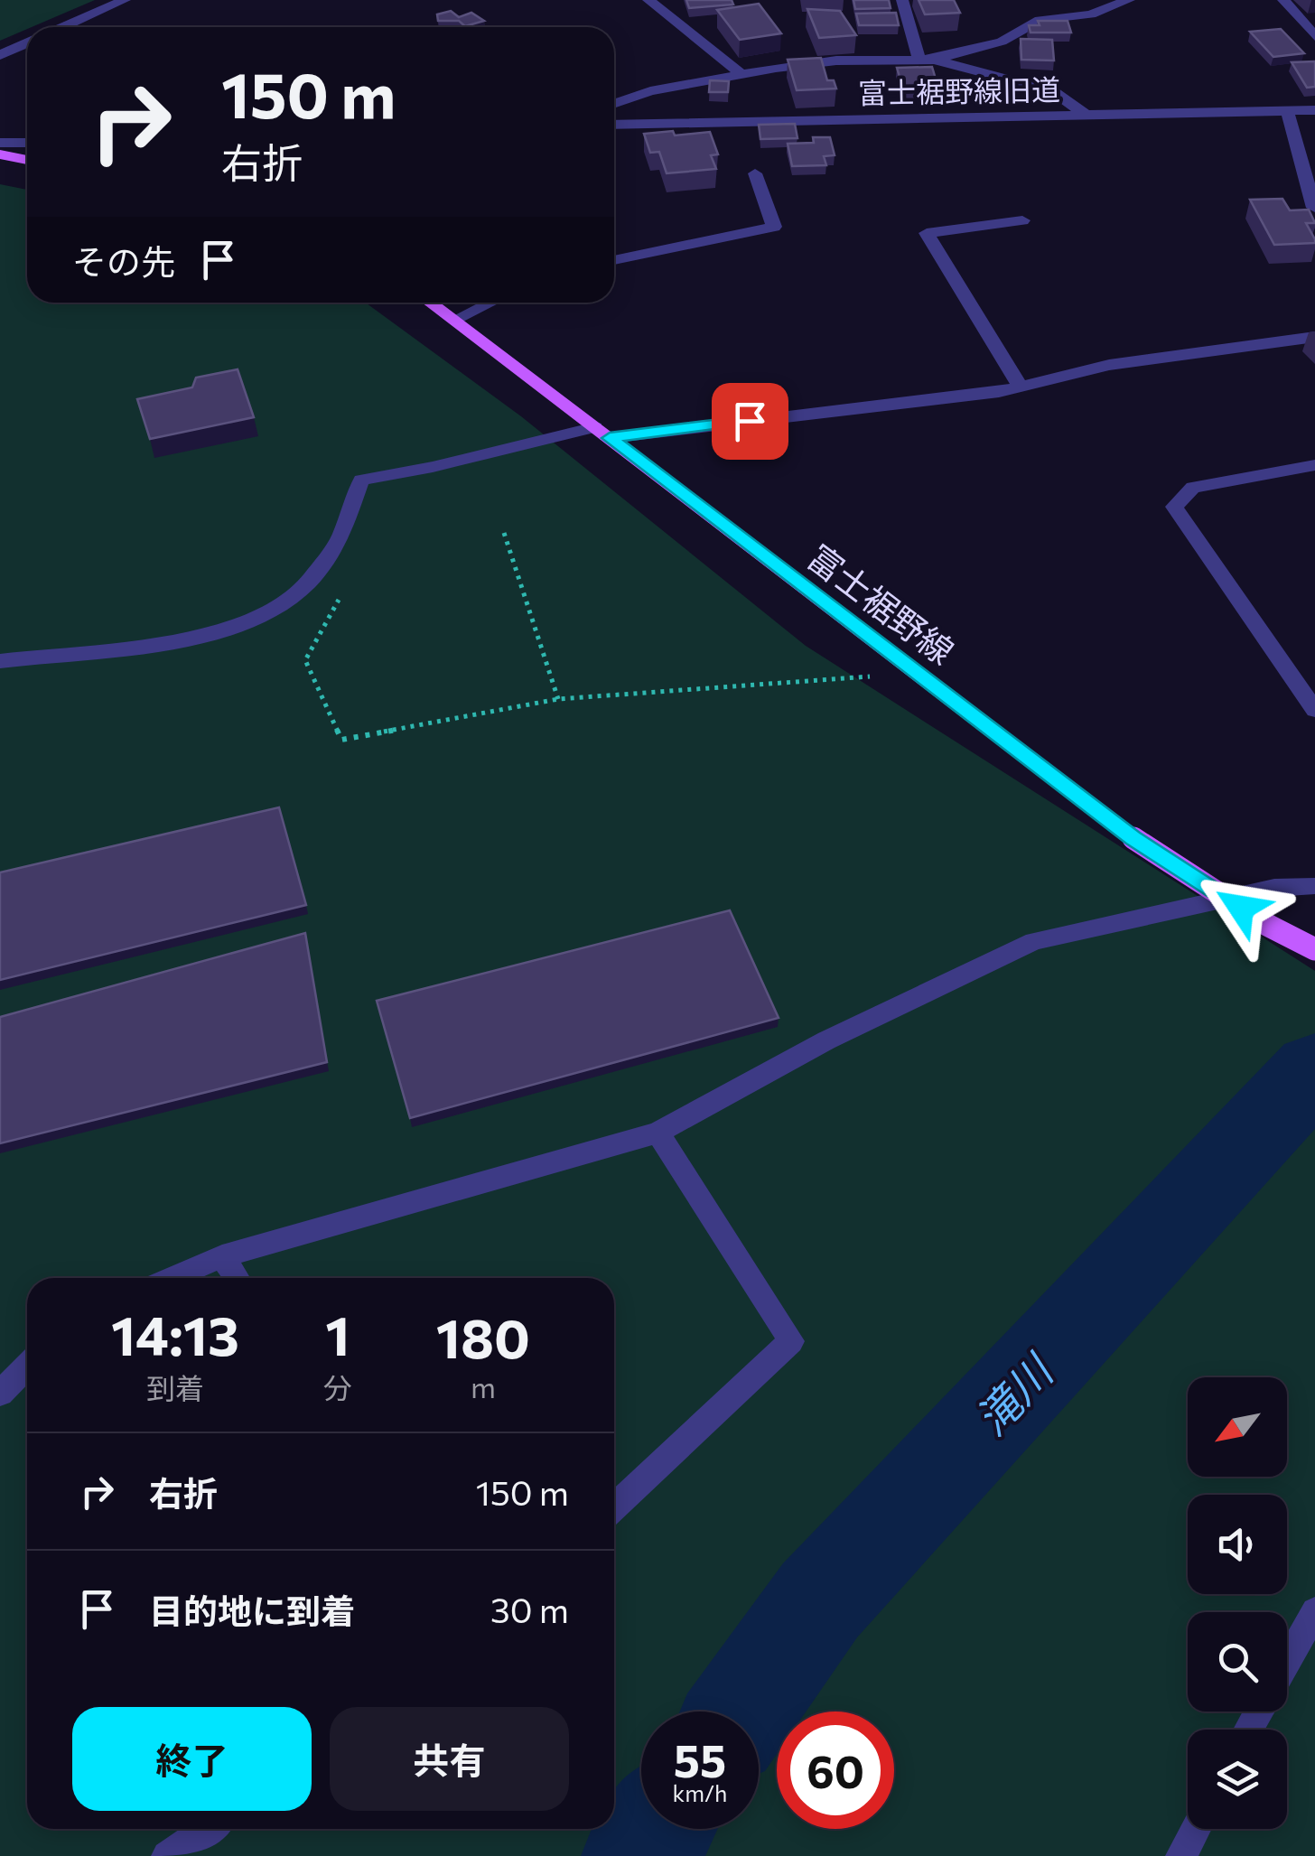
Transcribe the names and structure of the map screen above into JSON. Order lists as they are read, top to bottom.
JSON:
{
  "streets": {
    "main road": ["富士裾野線"],
    "street": ["富士裾野線旧道"]
  },
  "water": ["滝川"],
  "north": "bottom left",
  "page": {
    "turn": ["150 m", "右折"],
    "then": "その先",
    "eta": [
      "14:13",
      "到着",
      "1",
      "分",
      "180",
      "m"
    ],
    "list": [
      {
        "name": "右折",
        "value": "150 m"
      },
      {
        "name": "目的地に到着",
        "value": "30 m"
      }
    ],
    "buttons": ["終了", "共有"],
    "speed": "55 km/h",
    "limit": "60"
  }
}
